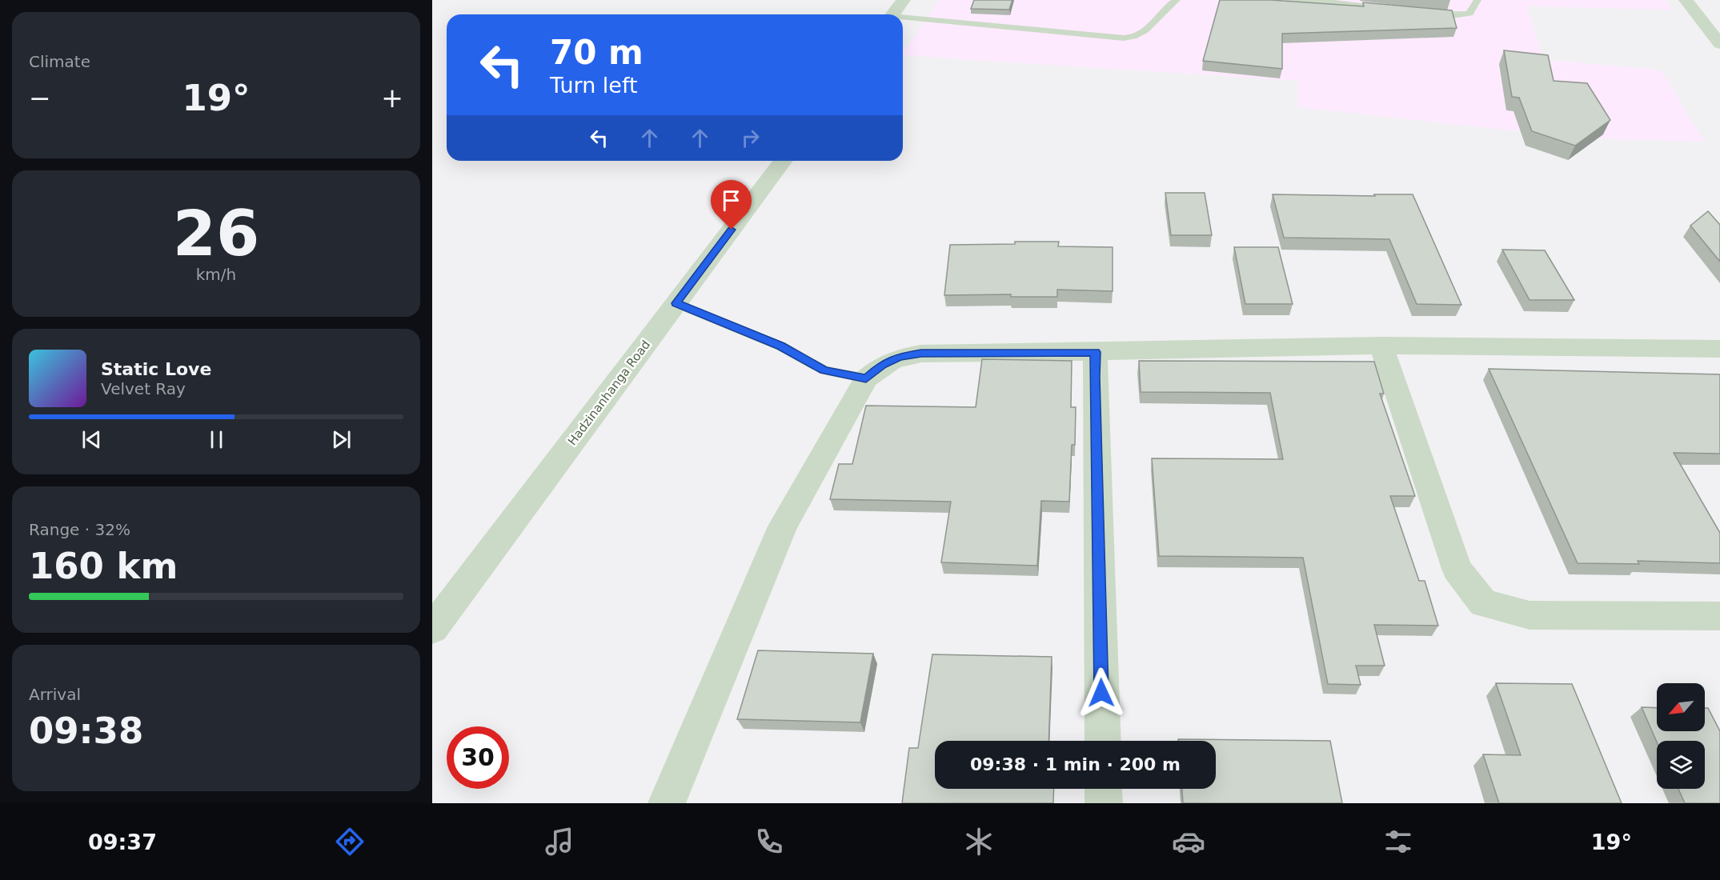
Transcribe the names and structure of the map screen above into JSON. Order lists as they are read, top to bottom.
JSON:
{
  "streets": {
    "street": ["Hadzinanhanga Road"]
  },
  "north": "bottom left",
  "page": {
    "tile": [
      "Climate",
      ["26", "km/h"],
      ["Range · 32%", "160 km"],
      ["Arrival", "09:38"]
    ],
    "turn": ["70 m", "Turn left"],
    "heat": ["−", "19°", "+"],
    "song": ["Static Love", "Velvet Ray"],
    "limit": "30",
    "trip": "09:38 · 1 min · 200 m",
    "tabs": ["09:37", "19°"]
  }
}
